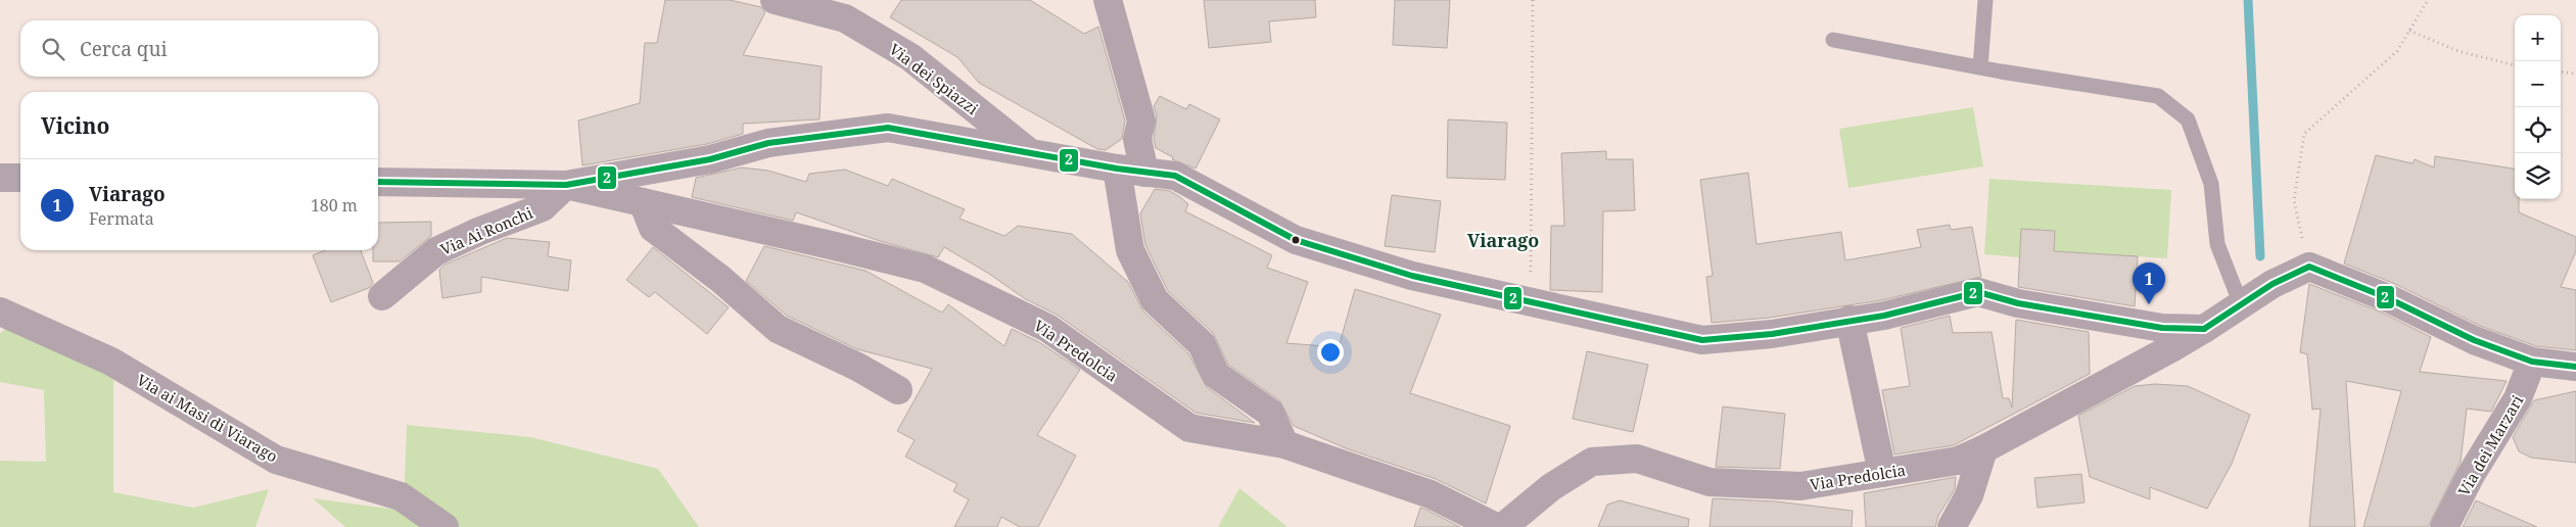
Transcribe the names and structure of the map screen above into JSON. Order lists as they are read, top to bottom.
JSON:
{
  "streets": {
    "street": [
      "Via dei Spiazzi",
      "Via Ai Ronchi",
      "Via Predolcia",
      "Via ai Masi di Viarago",
      "Via dei Marzari"
    ]
  },
  "crossings": [
    ["Via Ai Ronchi", "Via Predolcia"]
  ],
  "districts": ["Viarago"],
  "lines": ["transit line 2"],
  "page": {
    "map_buttons": ["+", "−"],
    "search": "Cerca qui",
    "heading": "Vicino",
    "list": [
      {
        "mark": "1",
        "name": "Viarago",
        "note": "Fermata",
        "value": "180 m"
      }
    ],
    "pins": "1"
  }
}
